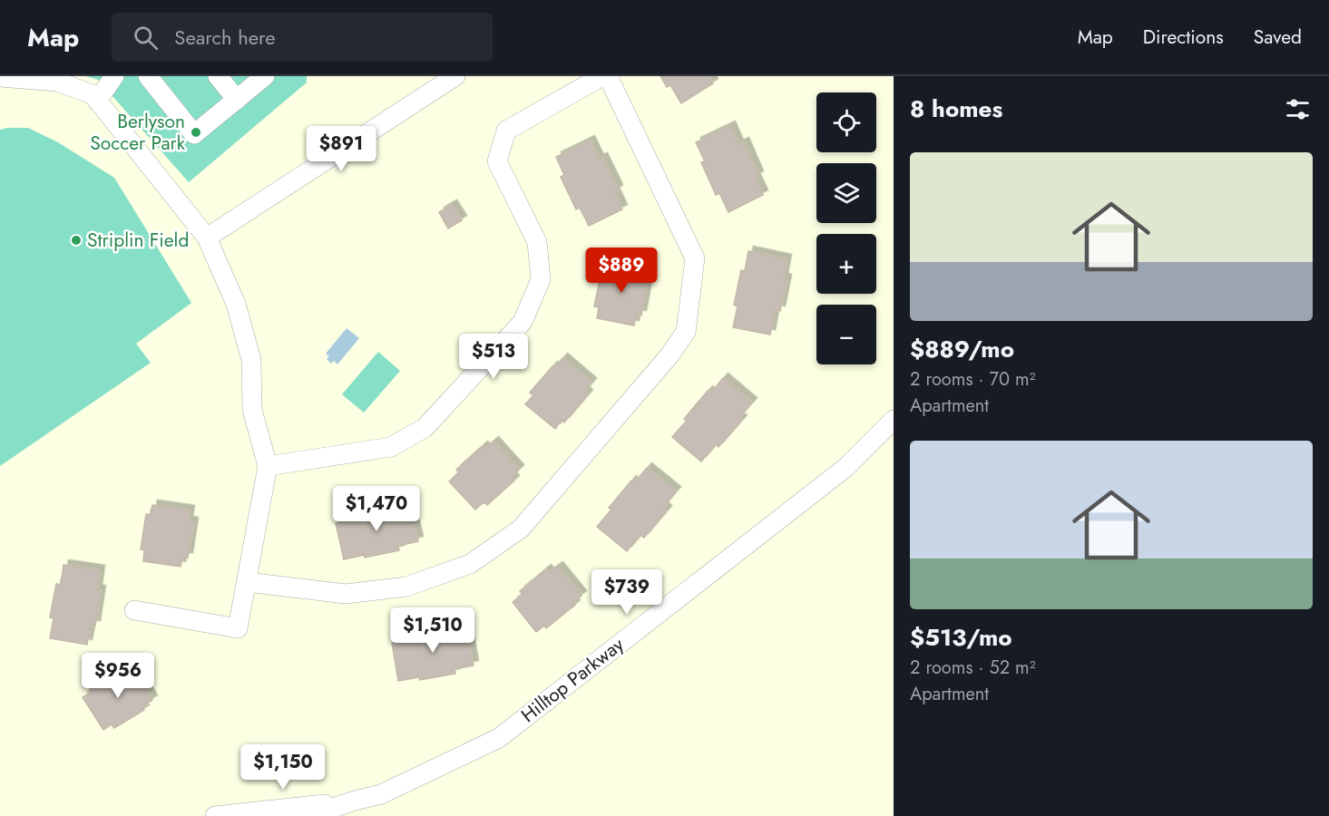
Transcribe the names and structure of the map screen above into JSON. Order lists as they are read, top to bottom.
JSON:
{
  "streets": {
    "street": ["Hilltop Parkway"]
  },
  "places": ["Berlyson Soccer Park", "Striplin Field"],
  "page": {
    "header": "Map",
    "search": "Search here",
    "nav": ["Map", "Directions", "Saved"],
    "heading": "8 homes",
    "map_buttons": ["+", "−"],
    "price": [
      "$891",
      "$889",
      "$513",
      "$1,470",
      "$739",
      "$1,510",
      "$956",
      "$1,150"
    ],
    "list": [
      {
        "name": "$889/mo",
        "note": "2 rooms · 70 m² · Apartment"
      },
      {
        "name": "$513/mo",
        "note": "2 rooms · 52 m² · Apartment"
      }
    ]
  }
}
